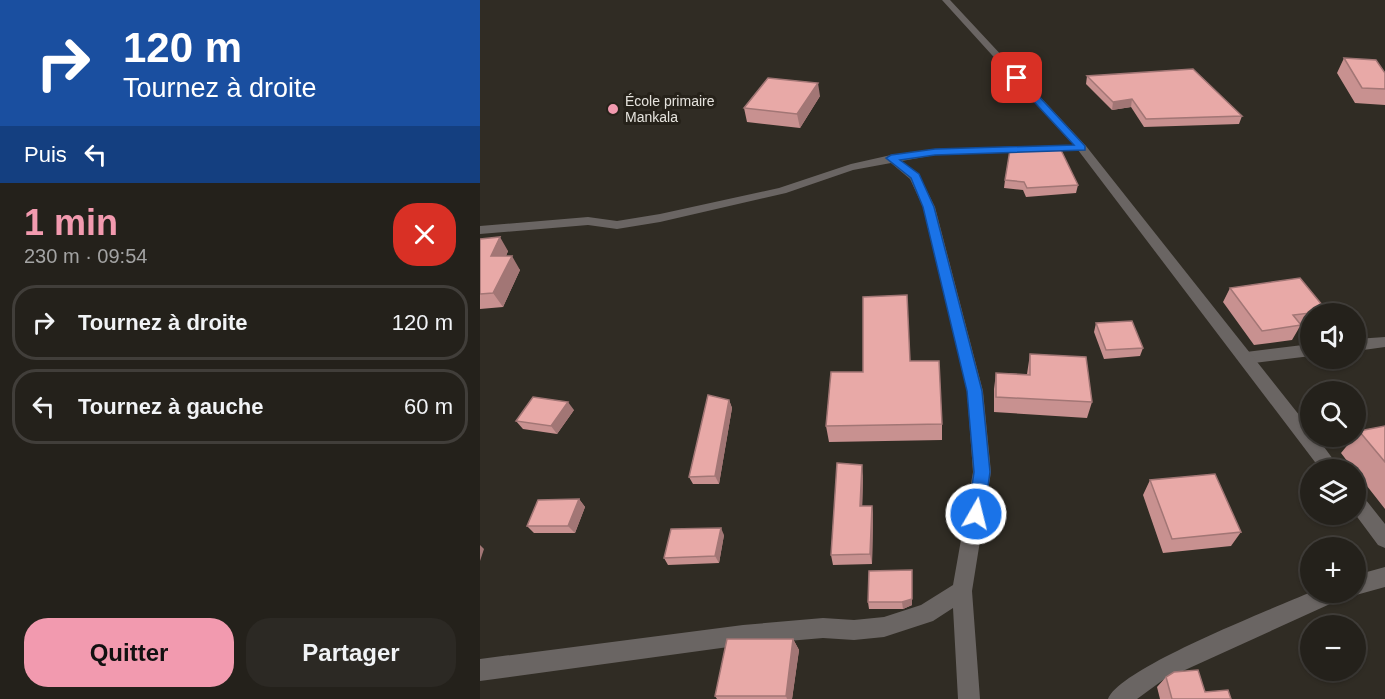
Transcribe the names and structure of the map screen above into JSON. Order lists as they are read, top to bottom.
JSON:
{
  "places": ["École primaire Mankala"],
  "page": {
    "turn": ["120 m", "Tournez à droite"],
    "then": "Puis",
    "heading": ["1 min", "230 m · 09:54"],
    "list": [
      {
        "name": "Tournez à droite",
        "value": "120 m"
      },
      {
        "name": "Tournez à gauche",
        "value": "60 m"
      }
    ],
    "map_buttons": ["+", "−"],
    "buttons": ["Quitter", "Partager"]
  }
}
